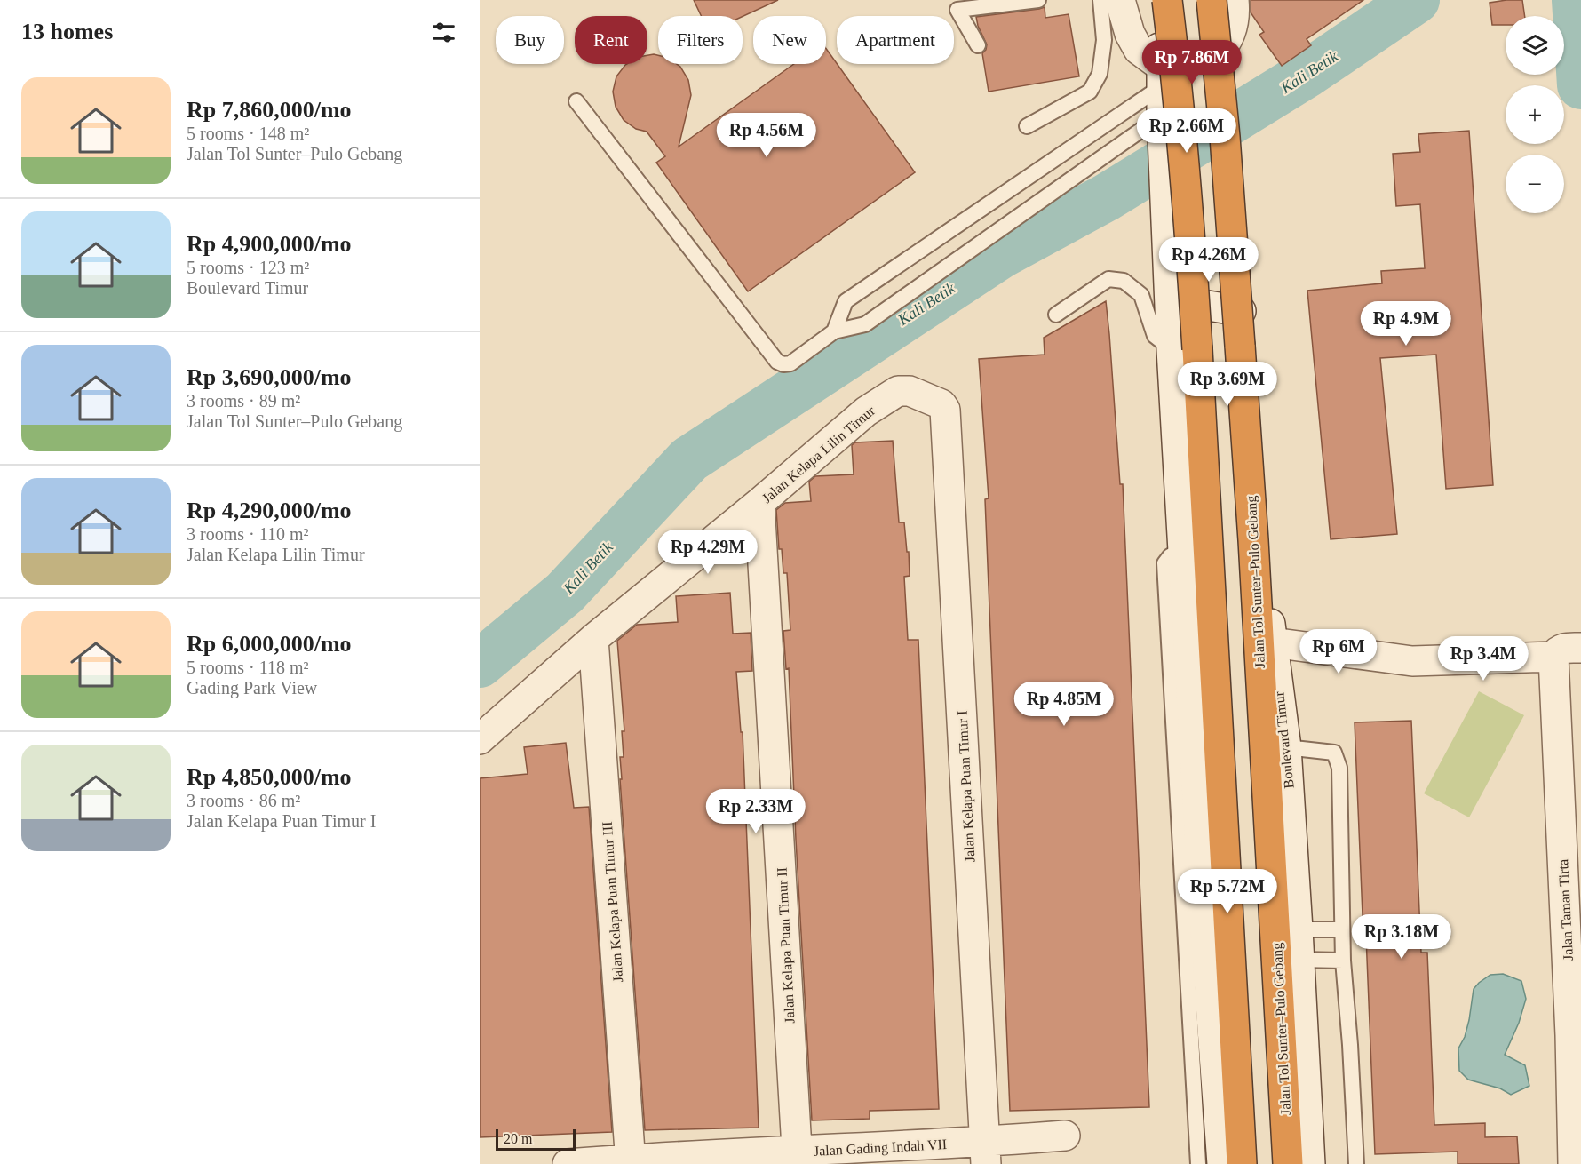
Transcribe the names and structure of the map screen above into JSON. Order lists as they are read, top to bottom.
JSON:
{
  "streets": {
    "highway": ["Jalan Tol Sunter–Pulo Gebang"],
    "street": [
      "Jalan Kelapa Lilin Timur",
      "Boulevard Timur",
      "Jalan Kelapa Puan Timur I",
      "Jalan Kelapa Puan Timur III",
      "Jalan Taman Tirta",
      "Jalan Kelapa Puan Timur II",
      "Jalan Gading Indah VII"
    ]
  },
  "crossings": [
    ["Jalan Kelapa Lilin Timur", "Jalan Kelapa Puan Timur I"],
    ["Jalan Kelapa Lilin Timur", "Jalan Kelapa Puan Timur III"],
    ["Jalan Kelapa Lilin Timur", "Jalan Kelapa Puan Timur II"],
    ["Jalan Kelapa Puan Timur I", "Jalan Gading Indah VII"],
    ["Jalan Kelapa Puan Timur III", "Jalan Gading Indah VII"],
    ["Jalan Kelapa Puan Timur II", "Jalan Gading Indah VII"]
  ],
  "water": ["Kali Betik"],
  "scale_bar": "20 m",
  "page": {
    "heading": "13 homes",
    "map_buttons": ["+", "−"],
    "chip": [
      "Buy",
      "Rent",
      "Filters",
      "New",
      "Apartment"
    ],
    "price": [
      "Rp 7.86M",
      "Rp 2.66M",
      "Rp 4.56M",
      "Rp 4.26M",
      "Rp 4.9M",
      "Rp 3.69M",
      "Rp 4.29M",
      "Rp 6M",
      "Rp 3.4M",
      "Rp 4.85M",
      "Rp 2.33M",
      "Rp 5.72M",
      "Rp 3.18M"
    ],
    "list": [
      {
        "name": "Rp 7,860,000/mo",
        "note": "5 rooms · 148 m² · Jalan Tol Sunter–Pulo Gebang"
      },
      {
        "name": "Rp 4,900,000/mo",
        "note": "5 rooms · 123 m² · Boulevard Timur"
      },
      {
        "name": "Rp 3,690,000/mo",
        "note": "3 rooms · 89 m² · Jalan Tol Sunter–Pulo Gebang"
      },
      {
        "name": "Rp 4,290,000/mo",
        "note": "3 rooms · 110 m² · Jalan Kelapa Lilin Timur"
      },
      {
        "name": "Rp 6,000,000/mo",
        "note": "5 rooms · 118 m² · Gading Park View"
      },
      {
        "name": "Rp 4,850,000/mo",
        "note": "3 rooms · 86 m² · Jalan Kelapa Puan Timur I"
      }
    ],
    "scale": "20 m"
  }
}
